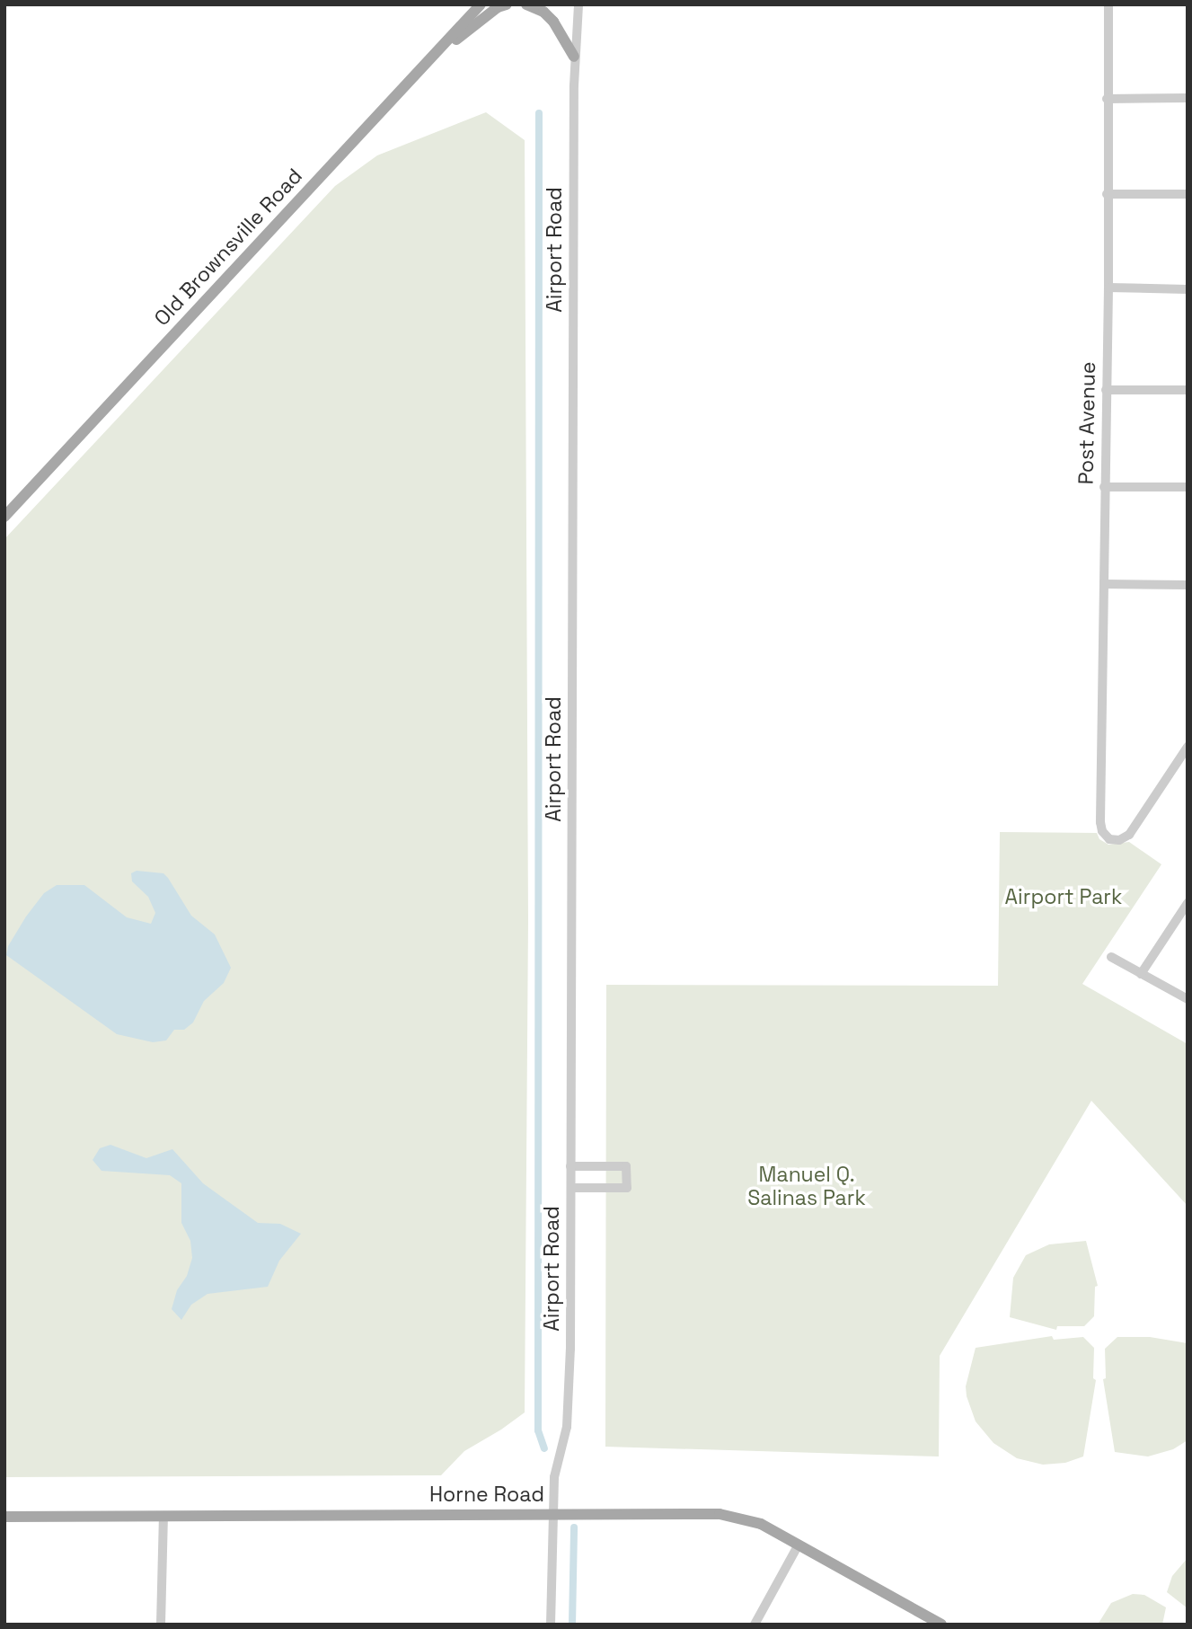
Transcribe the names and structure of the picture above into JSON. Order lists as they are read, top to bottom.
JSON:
{
  "streets": {
    "main road": ["Old Brownsville Road", "Horne Road"],
    "street": ["Airport Road", "Post Avenue"]
  },
  "crossings": [
    ["Airport Road", "Horne Road"]
  ],
  "parks": ["Airport Park", "Manuel Q. Salinas Park"]
}
